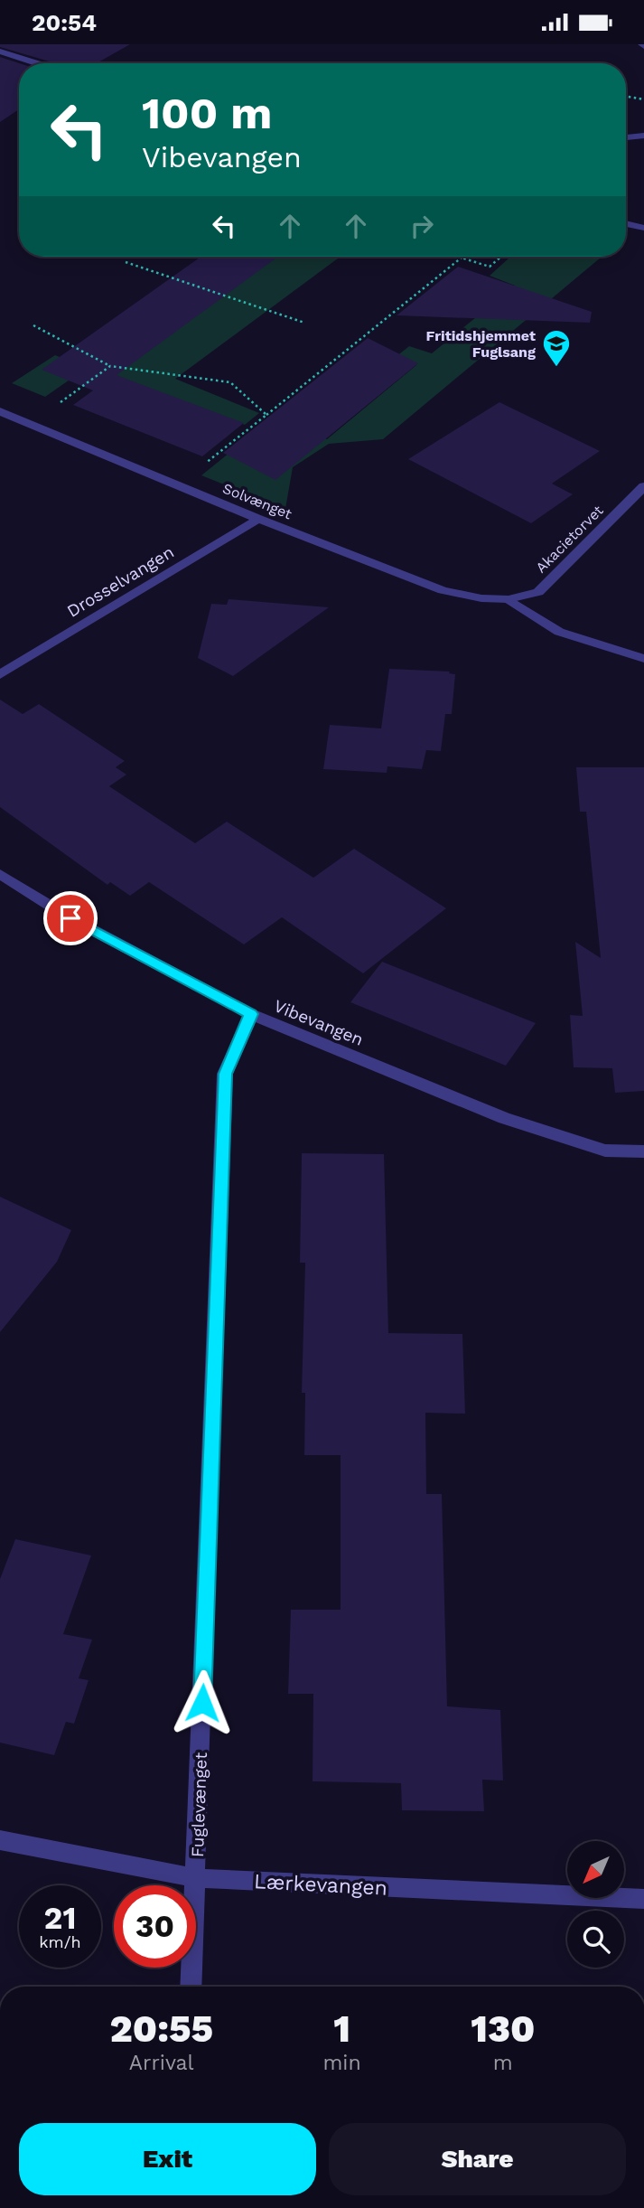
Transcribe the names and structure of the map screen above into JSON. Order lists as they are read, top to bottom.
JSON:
{
  "streets": {
    "street": [
      "Solvænget",
      "Akacietorvet",
      "Drosselvangen",
      "Vibevangen",
      "Fuglevænget",
      "Lærkevangen"
    ]
  },
  "crossings": [
    ["Solvænget", "Akacietorvet"],
    ["Solvænget", "Drosselvangen"],
    ["Vibevangen", "Fuglevænget"],
    ["Fuglevænget", "Lærkevangen"]
  ],
  "places": {
    "school or university": ["Fritidshjemmet Fuglsang"]
  },
  "north": "bottom left",
  "page": {
    "status": "20:54",
    "turn": ["100 m", "Vibevangen"],
    "speed": "21 km/h",
    "limit": "30",
    "eta": [
      "20:55",
      "Arrival",
      "1",
      "min",
      "130",
      "m"
    ],
    "buttons": ["Exit", "Share"]
  }
}
